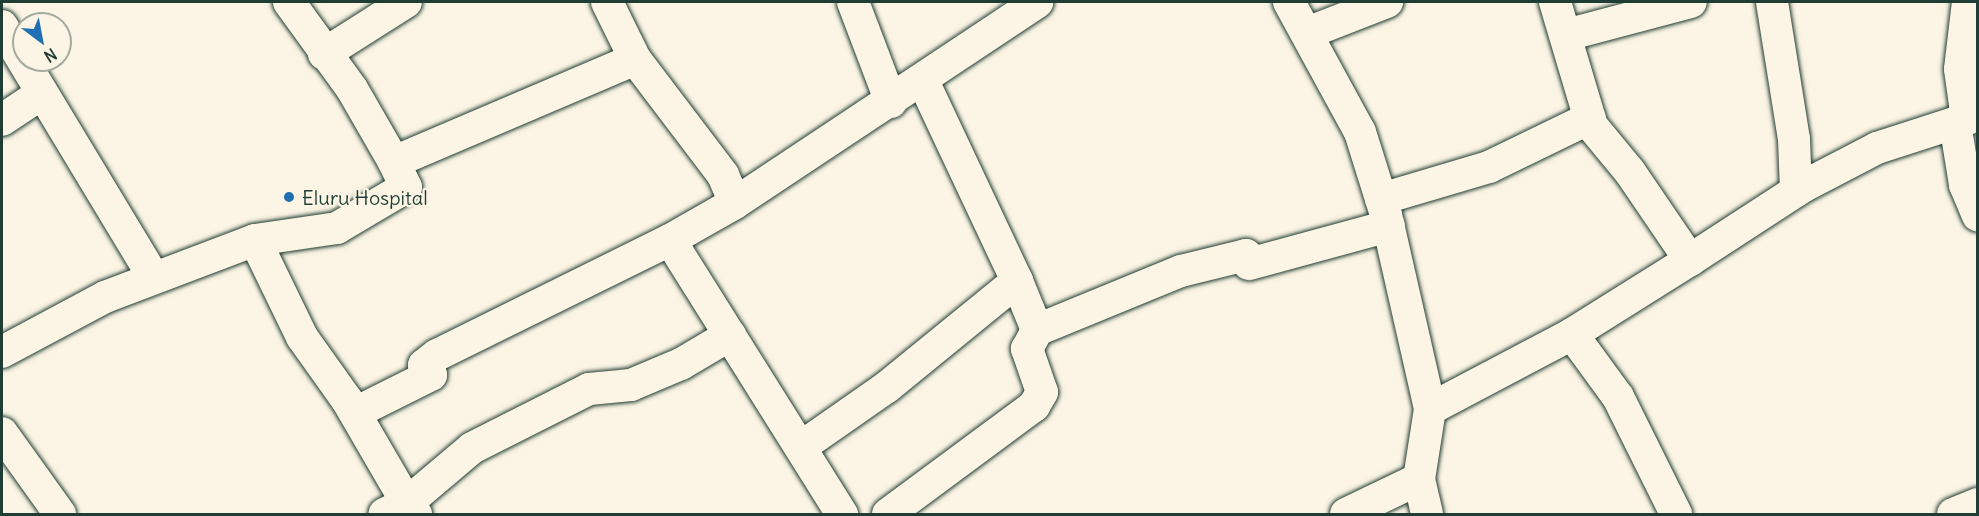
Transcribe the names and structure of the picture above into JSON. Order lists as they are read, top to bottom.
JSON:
{
  "places": ["Eluru Hospital"],
  "north": "bottom right"
}
